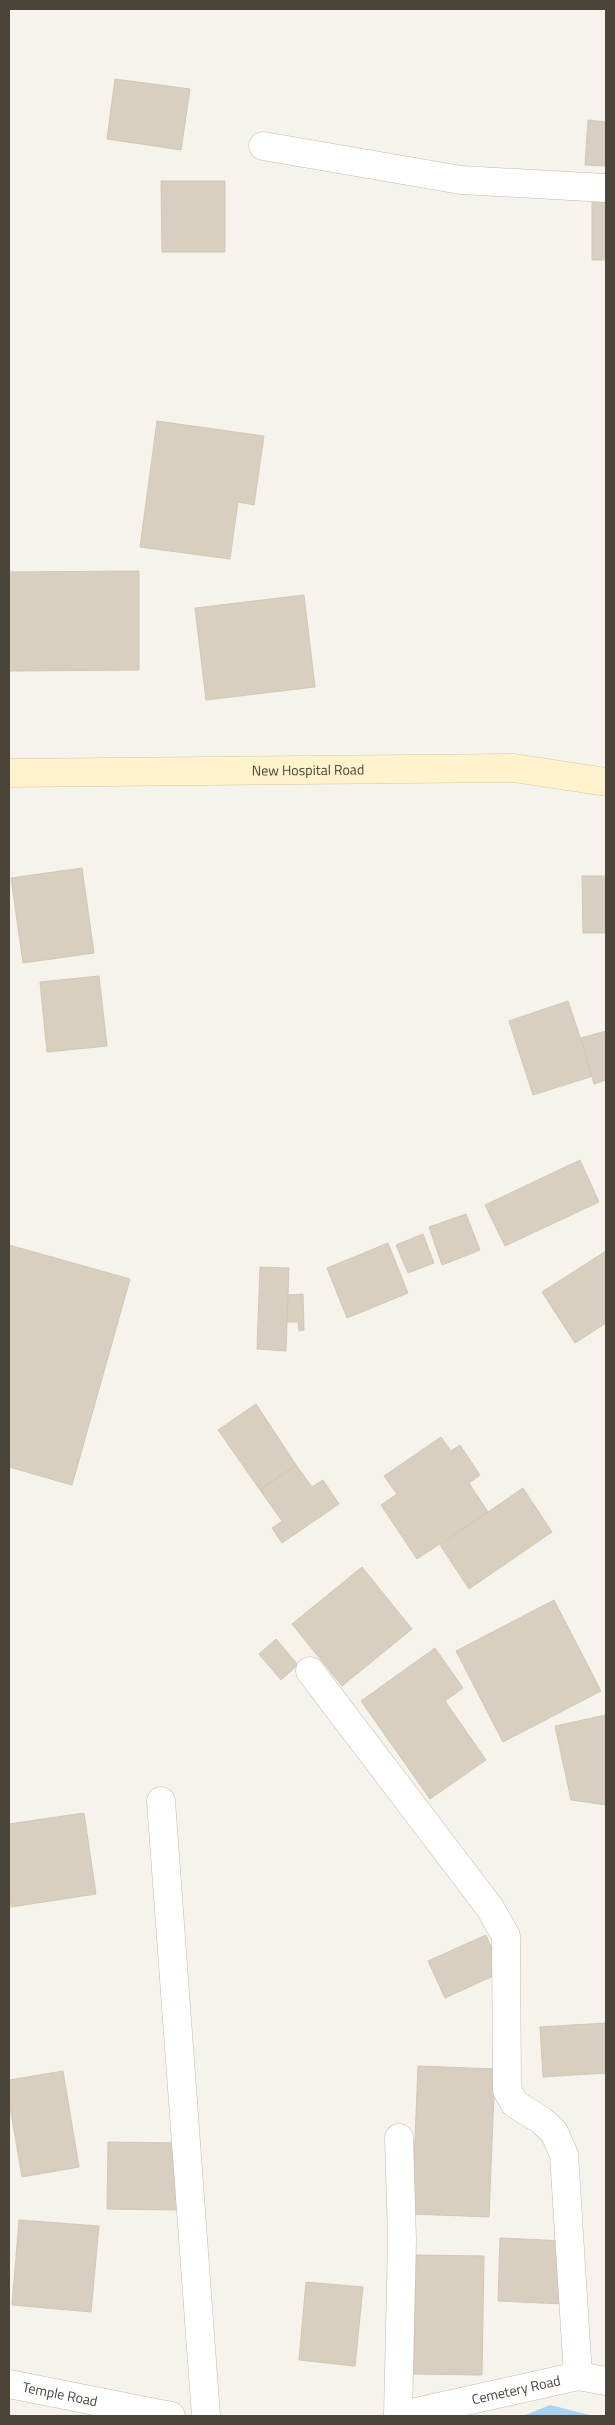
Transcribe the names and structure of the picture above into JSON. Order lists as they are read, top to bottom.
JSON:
{
  "streets": {
    "main road": ["New Hospital Road"],
    "street": ["Cemetery Road", "Temple Road"]
  }
}
